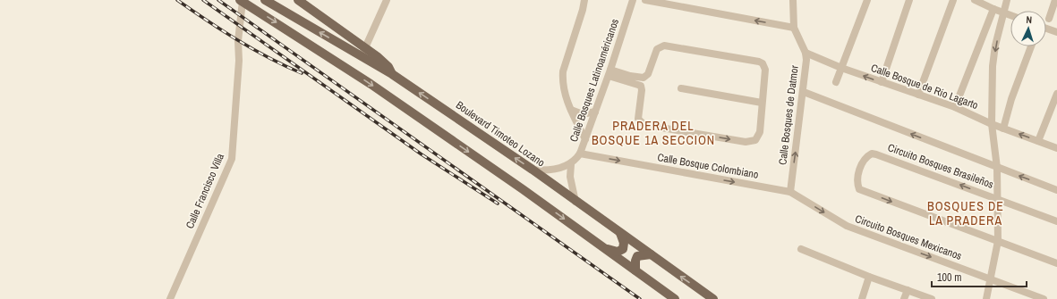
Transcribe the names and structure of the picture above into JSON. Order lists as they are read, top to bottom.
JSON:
{
  "streets": {
    "main road": ["Boulevard Timoteo Lozano"],
    "street": [
      "Calle Bosques Latinoaméricanos",
      "Calle Bosque de Río Lagarto",
      "Calle Bosques de Datmor",
      "Calle Bosque Colombiano",
      "Circuito Bosques Brasileños",
      "Calle Francisco Villa",
      "Circuito Bosques Mexicanos"
    ]
  },
  "crossings": [
    ["Calle Bosques Latinoaméricanos", "Calle Bosque Colombiano"],
    ["Calle Bosque de Río Lagarto", "Calle Bosques de Datmor"],
    ["Calle Bosques de Datmor", "Calle Bosque Colombiano"],
    ["Calle Bosques de Datmor", "Circuito Bosques Mexicanos"],
    ["Calle Bosque Colombiano", "Circuito Bosques Mexicanos"]
  ],
  "one_way": ["Calle Bosques de Datmor", "Calle Bosque Colombiano"],
  "districts": ["PRADERA DEL BOSQUE 1A SECCION", "BOSQUES DE LA PRADERA"],
  "scale_bar": "100 m",
  "north": "top"
}
